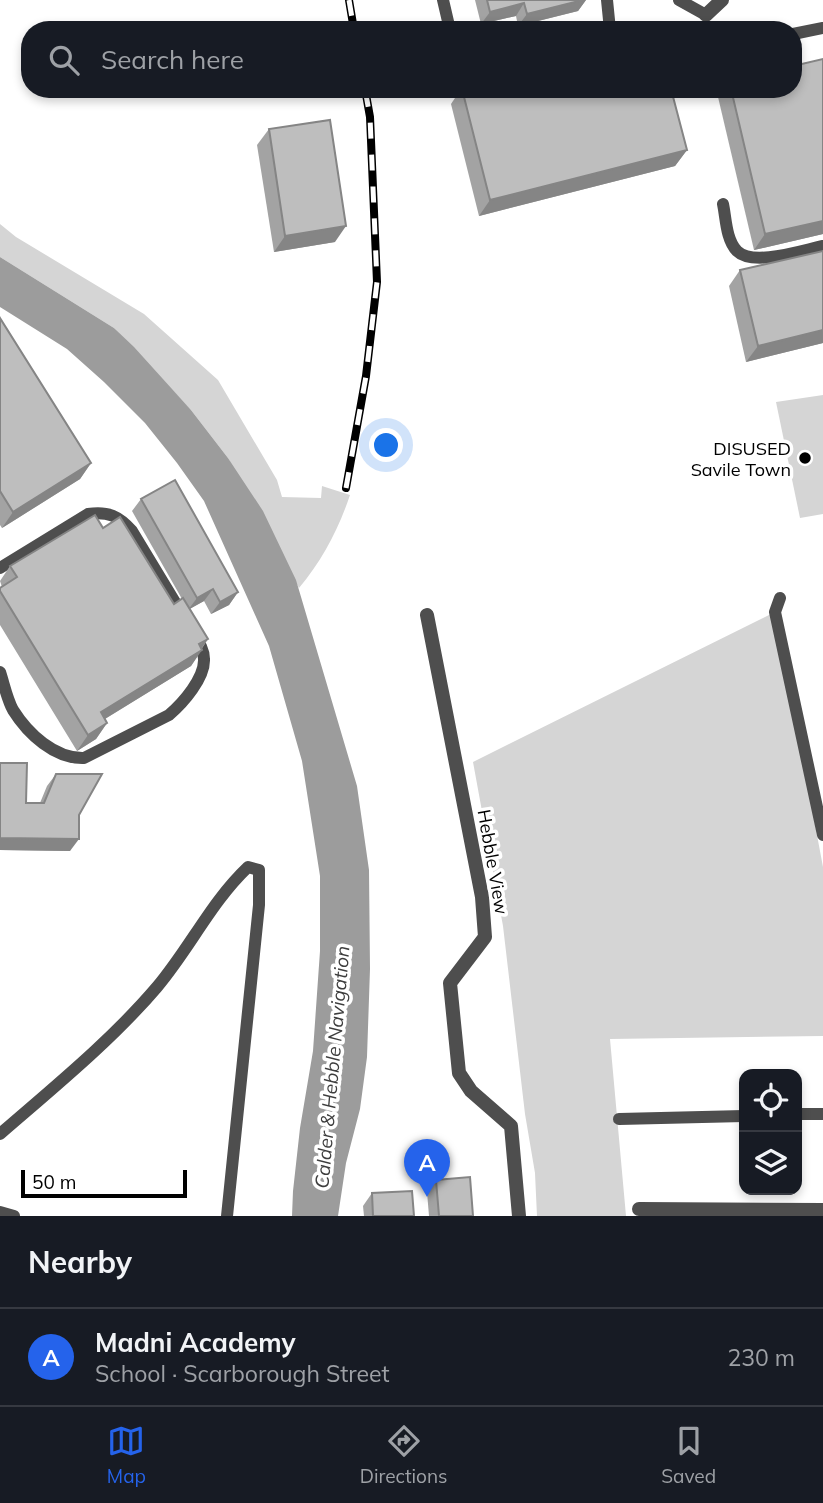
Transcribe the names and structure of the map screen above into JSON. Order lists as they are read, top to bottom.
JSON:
{
  "streets": {
    "street": ["Hebble View"]
  },
  "water": ["Calder & Hebble Navigation"],
  "places": ["DISUSED Savile Town"],
  "scale_bar": "50 m",
  "page": {
    "search": "Search here",
    "pins": "A",
    "scale": "50 m",
    "heading": "Nearby",
    "list": [
      {
        "mark": "A",
        "name": "Madni Academy",
        "note": "School · Scarborough Street",
        "value": "230 m"
      }
    ],
    "nav": ["Map", "Directions", "Saved"]
  }
}
